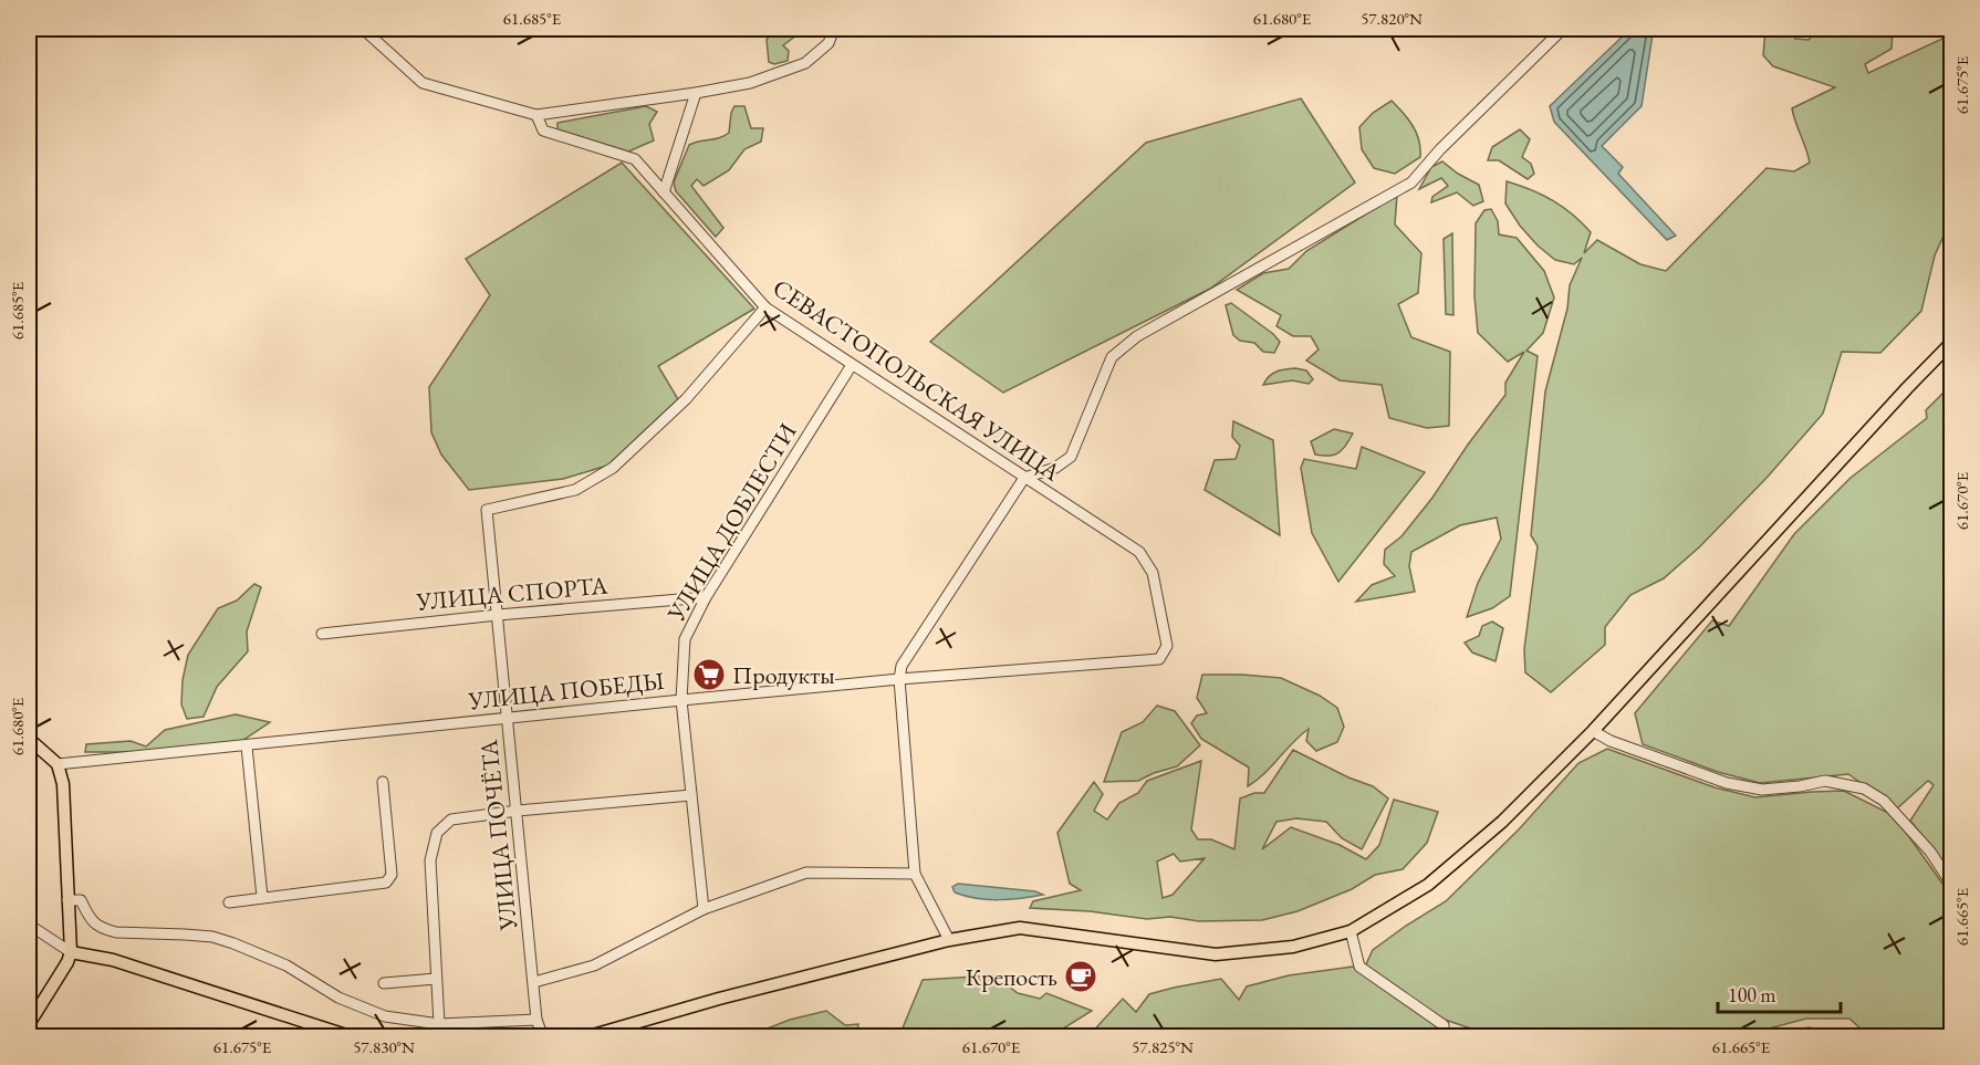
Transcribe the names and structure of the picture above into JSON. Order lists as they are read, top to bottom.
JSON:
{
  "streets": {
    "street": [
      "СЕВАСТОПОЛЬСКАЯ УЛИЦА",
      "УЛИЦА ДОБЛЕСТИ",
      "УЛИЦА СПОРТА",
      "УЛИЦА ПОБЕДЫ",
      "УЛИЦА ПОЧЁТА"
    ]
  },
  "crossings": [
    ["СЕВАСТОПОЛЬСКАЯ УЛИЦА", "УЛИЦА ДОБЛЕСТИ"],
    ["СЕВАСТОПОЛЬСКАЯ УЛИЦА", "УЛИЦА ПОБЕДЫ"],
    ["СЕВАСТОПОЛЬСКАЯ УЛИЦА", "УЛИЦА ПОЧЁТА"],
    ["УЛИЦА ДОБЛЕСТИ", "УЛИЦА СПОРТА"],
    ["УЛИЦА ДОБЛЕСТИ", "УЛИЦА ПОБЕДЫ"],
    ["УЛИЦА СПОРТА", "УЛИЦА ПОЧЁТА"],
    ["УЛИЦА ПОБЕДЫ", "УЛИЦА ПОЧЁТА"]
  ],
  "places": {
    "supermarket": ["Продукты"],
    "cafe": ["Крепость"]
  },
  "scale_bar": "100 m",
  "coordinates": [
    "61.685°E",
    "61.680°E",
    "57.820°N",
    "61.675°E",
    "61.670°E",
    "61.665°E",
    "57.830°N",
    "57.825°N"
  ]
}
